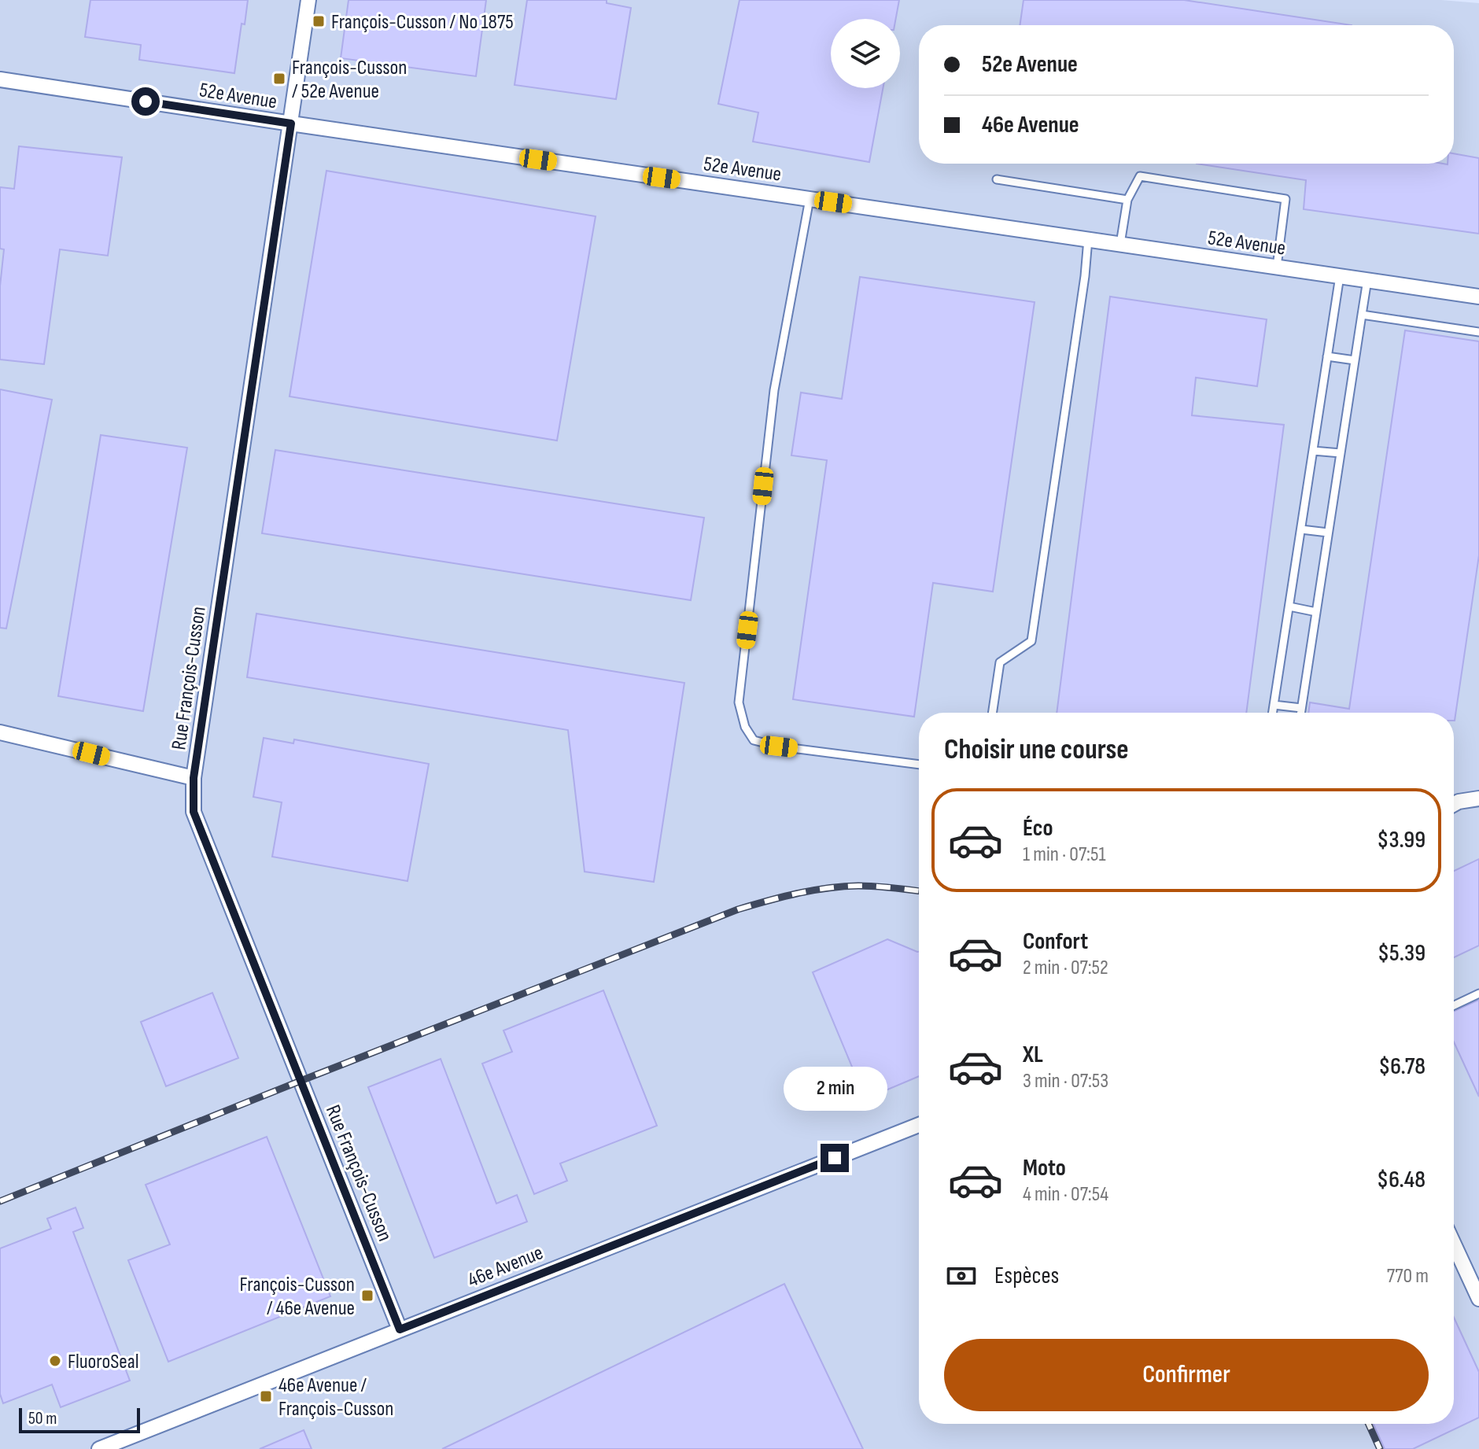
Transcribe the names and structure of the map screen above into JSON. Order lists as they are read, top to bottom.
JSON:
{
  "streets": {
    "street": ["52e Avenue", "Rue François-Cusson", "46e Avenue"]
  },
  "crossings": [
    ["52e Avenue", "Rue François-Cusson"],
    ["Rue François-Cusson", "46e Avenue"]
  ],
  "places": {
    "transit": [
      "François-Cusson / No 1875",
      "François-Cusson / 52e Avenue",
      "François-Cusson / 46e Avenue",
      "46e Avenue / François-Cusson"
    ],
    "other": ["FluoroSeal"]
  },
  "scale_bar": "50 m",
  "page": {
    "banner": ["52e Avenue", "46e Avenue"],
    "heading": "Choisir une course",
    "list": [
      {
        "name": "Éco",
        "note": "1 min · 07:51",
        "value": "$3.99"
      },
      {
        "name": "Confort",
        "note": "2 min · 07:52",
        "value": "$5.39"
      },
      {
        "name": "XL",
        "note": "3 min · 07:53",
        "value": "$6.78"
      },
      {
        "name": "Moto",
        "note": "4 min · 07:54",
        "value": "$6.48"
      }
    ],
    "bubble": "2 min",
    "pay": ["Espèces", "770 m"],
    "buttons": "Confirmer",
    "scale": "50 m"
  }
}
